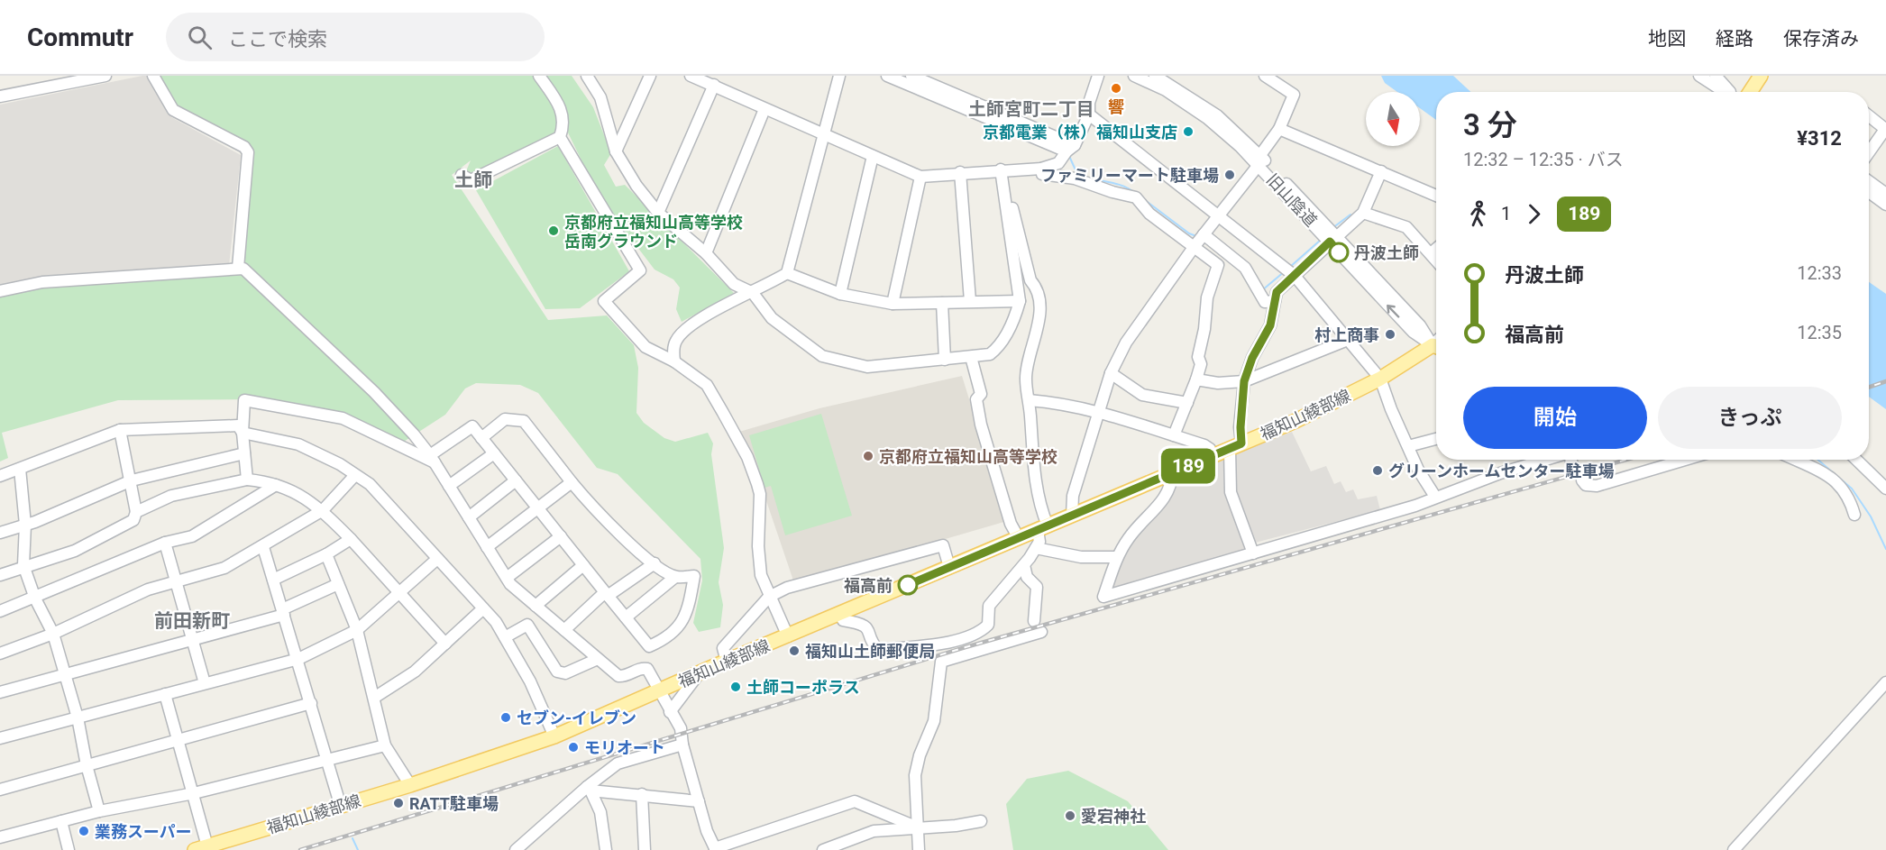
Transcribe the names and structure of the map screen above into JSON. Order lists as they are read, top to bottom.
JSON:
{
  "streets": {
    "main road": ["福知山綾部線"],
    "street": ["旧山陰道"]
  },
  "districts": ["土師宮町二丁目", "土師", "前田新町"],
  "places": [
    "響",
    "京都電業（株）福知山支店",
    "ファミリーマート駐車場",
    "京都府立福知山高等学校 岳南グラウンド",
    "丹波土師",
    "村上商事",
    "京都府立福知山高等学校",
    "グリーンホームセンター駐車場",
    "福高前",
    "福知山土師郵便局",
    "土師コーポラス",
    "セブン-イレブン",
    "モリオート",
    "RATT駐車場",
    "愛宕神社",
    "業務スーパー"
  ],
  "lines": ["bus line 189"],
  "north": "bottom",
  "page": {
    "header": "Commutr",
    "search": "ここで検索",
    "nav": ["地図", "経路", "保存済み"],
    "on_map": "189",
    "heading": ["3 分", "12:32 – 12:35 · バス", "¥312"],
    "legs": ["1", "189"],
    "list": [
      {
        "name": "丹波土師",
        "value": "12:33"
      },
      {
        "name": "福高前",
        "value": "12:35"
      }
    ],
    "buttons": ["開始", "きっぷ"]
  }
}
